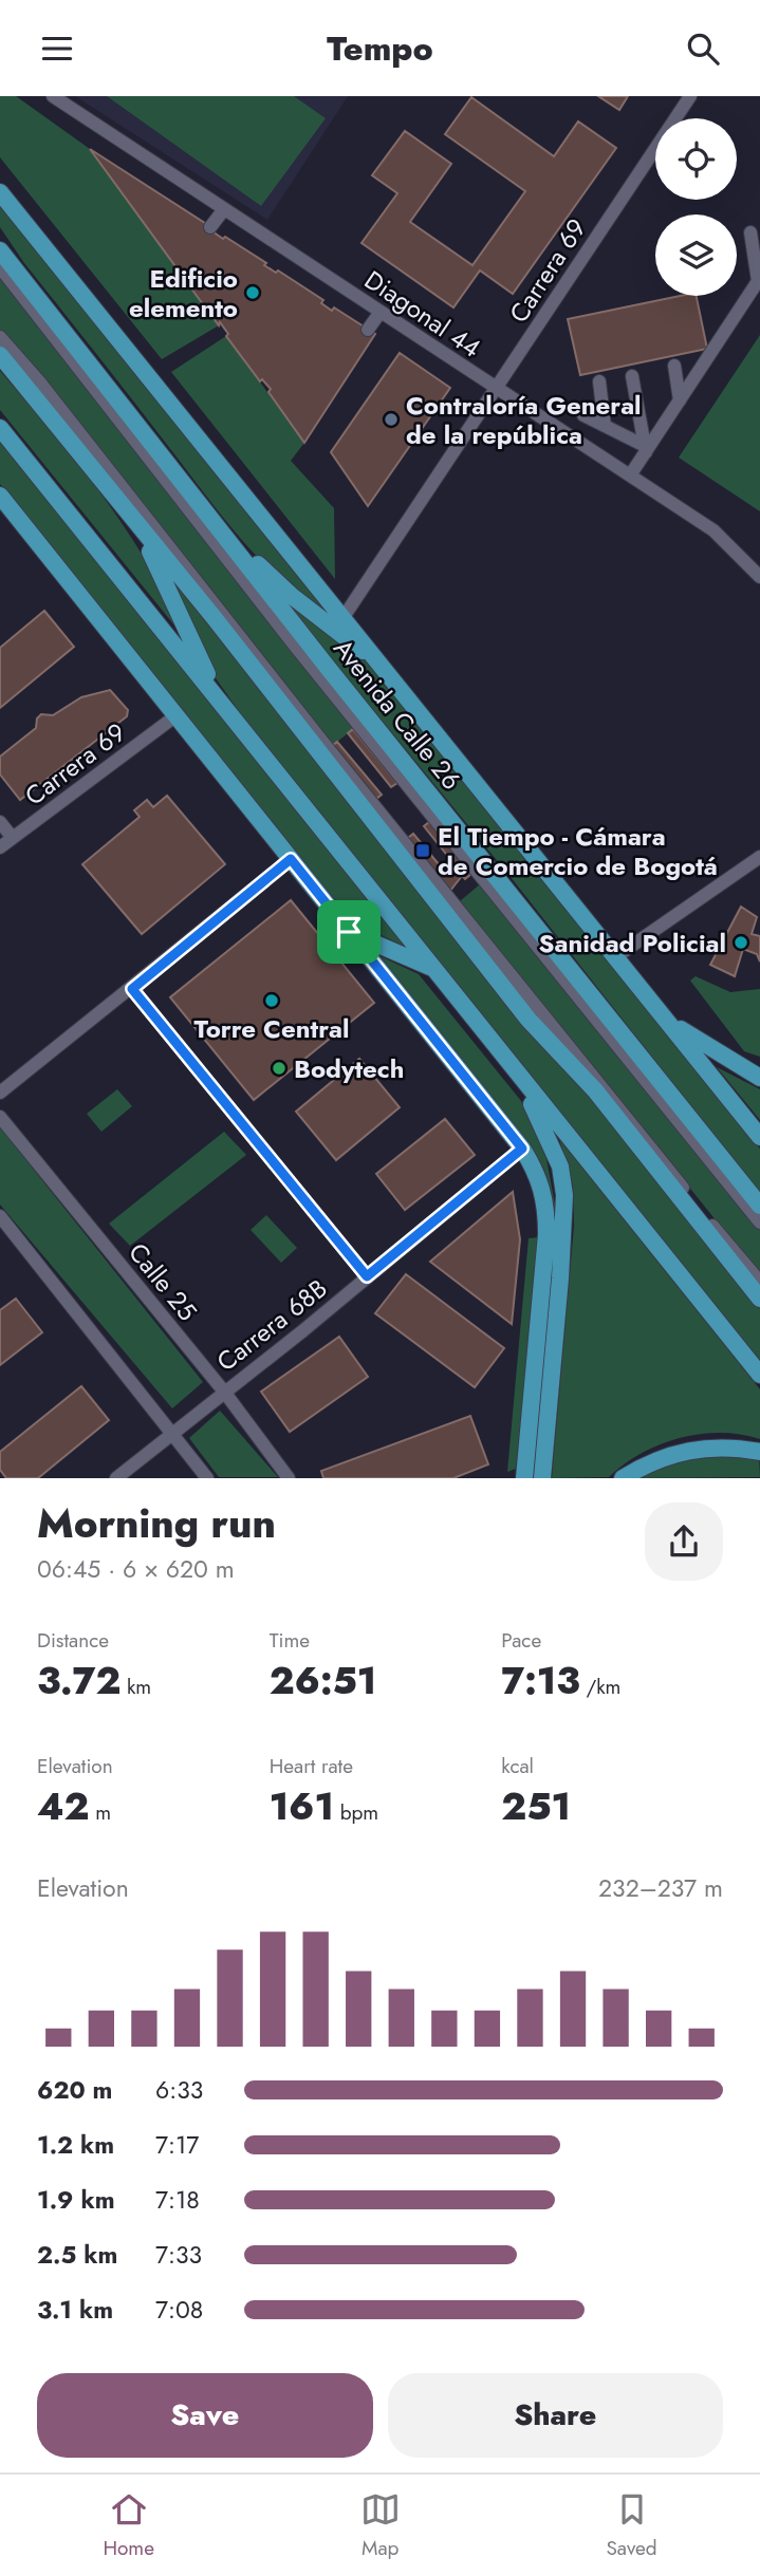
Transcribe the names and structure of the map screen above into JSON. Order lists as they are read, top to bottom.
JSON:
{
  "streets": {
    "main road": ["Avenida Calle 26"],
    "street": [
      "Carrera 69",
      "Diagonal 44",
      "Calle 25",
      "Carrera 68B"
    ]
  },
  "crossings": [
    ["Carrera 69", "Diagonal 44"],
    ["Carrera 69", "Avenida Calle 26"],
    ["Calle 25", "Carrera 68B"]
  ],
  "places": {
    "other": [
      "Edificio elemento",
      "Contraloría General de la república",
      "Sanidad Policial",
      "Torre Central",
      "Bodytech"
    ],
    "transit": ["El Tiempo - Cámara de Comercio de Bogotá"]
  },
  "page": {
    "header": "Tempo",
    "heading": ["Morning run", "06:45 · 6 × 620 m"],
    "stats": [
      ["Distance", "3.72 km"],
      ["Time", "26:51"],
      ["Pace", "7:13 /km"],
      ["Elevation", "42 m"],
      ["Heart rate", "161 bpm"],
      ["kcal", "251"]
    ],
    "chart": ["Elevation", "232–237 m"],
    "list": [
      {
        "name": "620 m",
        "note": "6:33"
      },
      {
        "name": "1.2 km",
        "note": "7:17"
      },
      {
        "name": "1.9 km",
        "note": "7:18"
      },
      {
        "name": "2.5 km",
        "note": "7:33"
      },
      {
        "name": "3.1 km",
        "note": "7:08"
      }
    ],
    "buttons": ["Save", "Share"],
    "tabs": ["Home", "Map", "Saved"]
  }
}
